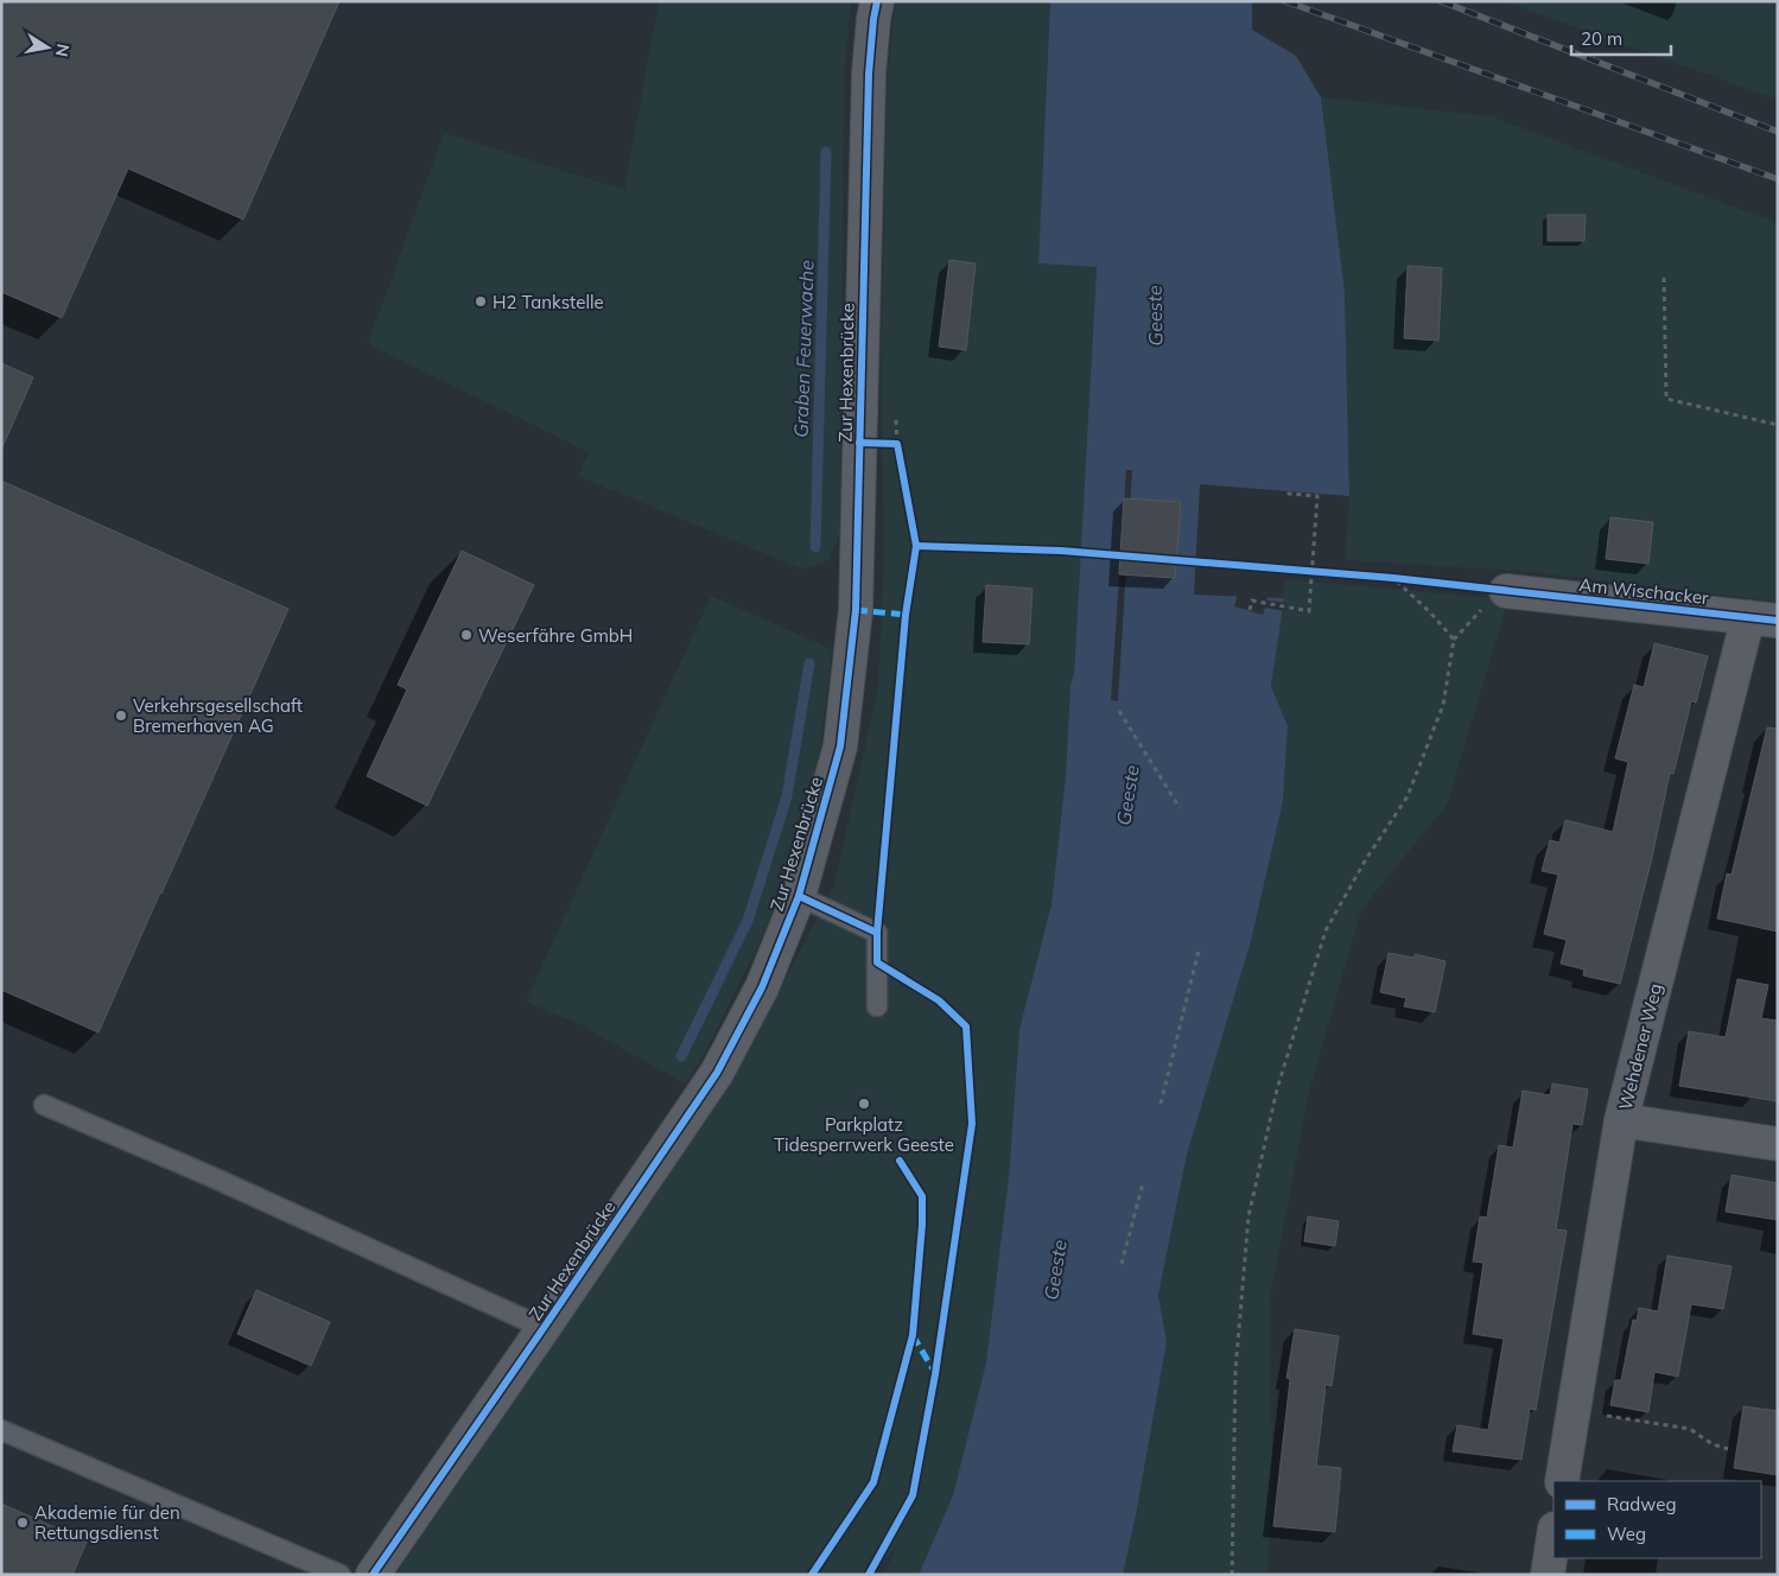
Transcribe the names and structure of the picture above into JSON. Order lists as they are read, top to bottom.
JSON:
{
  "streets": {
    "street": ["Zur Hexenbrücke", "Am Wischacker", "Wehdener Weg"]
  },
  "crossings": [
    ["Am Wischacker", "Wehdener Weg"]
  ],
  "water": ["Geeste", "Graben Feuerwache"],
  "places": [
    "H2 Tankstelle",
    "Weserfähre GmbH",
    "Verkehrsgesellschaft Bremerhaven AG",
    "Parkplatz Tidesperrwerk Geeste",
    "Akademie für den Rettungsdienst"
  ],
  "legend": ["Radweg", "Weg"],
  "scale_bar": "20 m",
  "north": "right"
}
